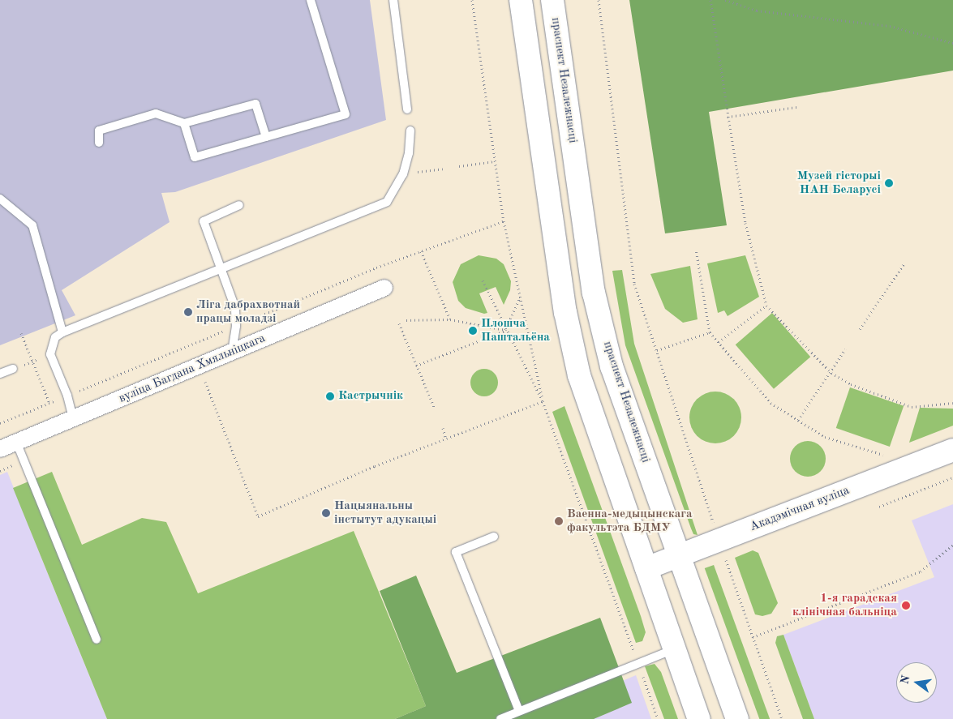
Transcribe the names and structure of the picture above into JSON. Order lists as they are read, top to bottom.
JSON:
{
  "streets": {
    "main road": ["праспект Незалежнасці", "Акадэмічная вуліца"],
    "street": ["вуліца Багдана Хмяльніцкага"]
  },
  "crossings": [
    ["праспект Незалежнасці", "Акадэмічная вуліца"]
  ],
  "places": [
    "Музей гісторыі НАН Беларусі",
    "Ліга дабрахвотнай працы моладзі",
    "Плошча Паштальёна",
    "Кастрычнік",
    "Нацыянальны інстытут адукацыі",
    "Ваенна-медыцынскага факультэта БДМУ",
    "1-я гарадская клінічная бальніца"
  ],
  "north": "left"
}
